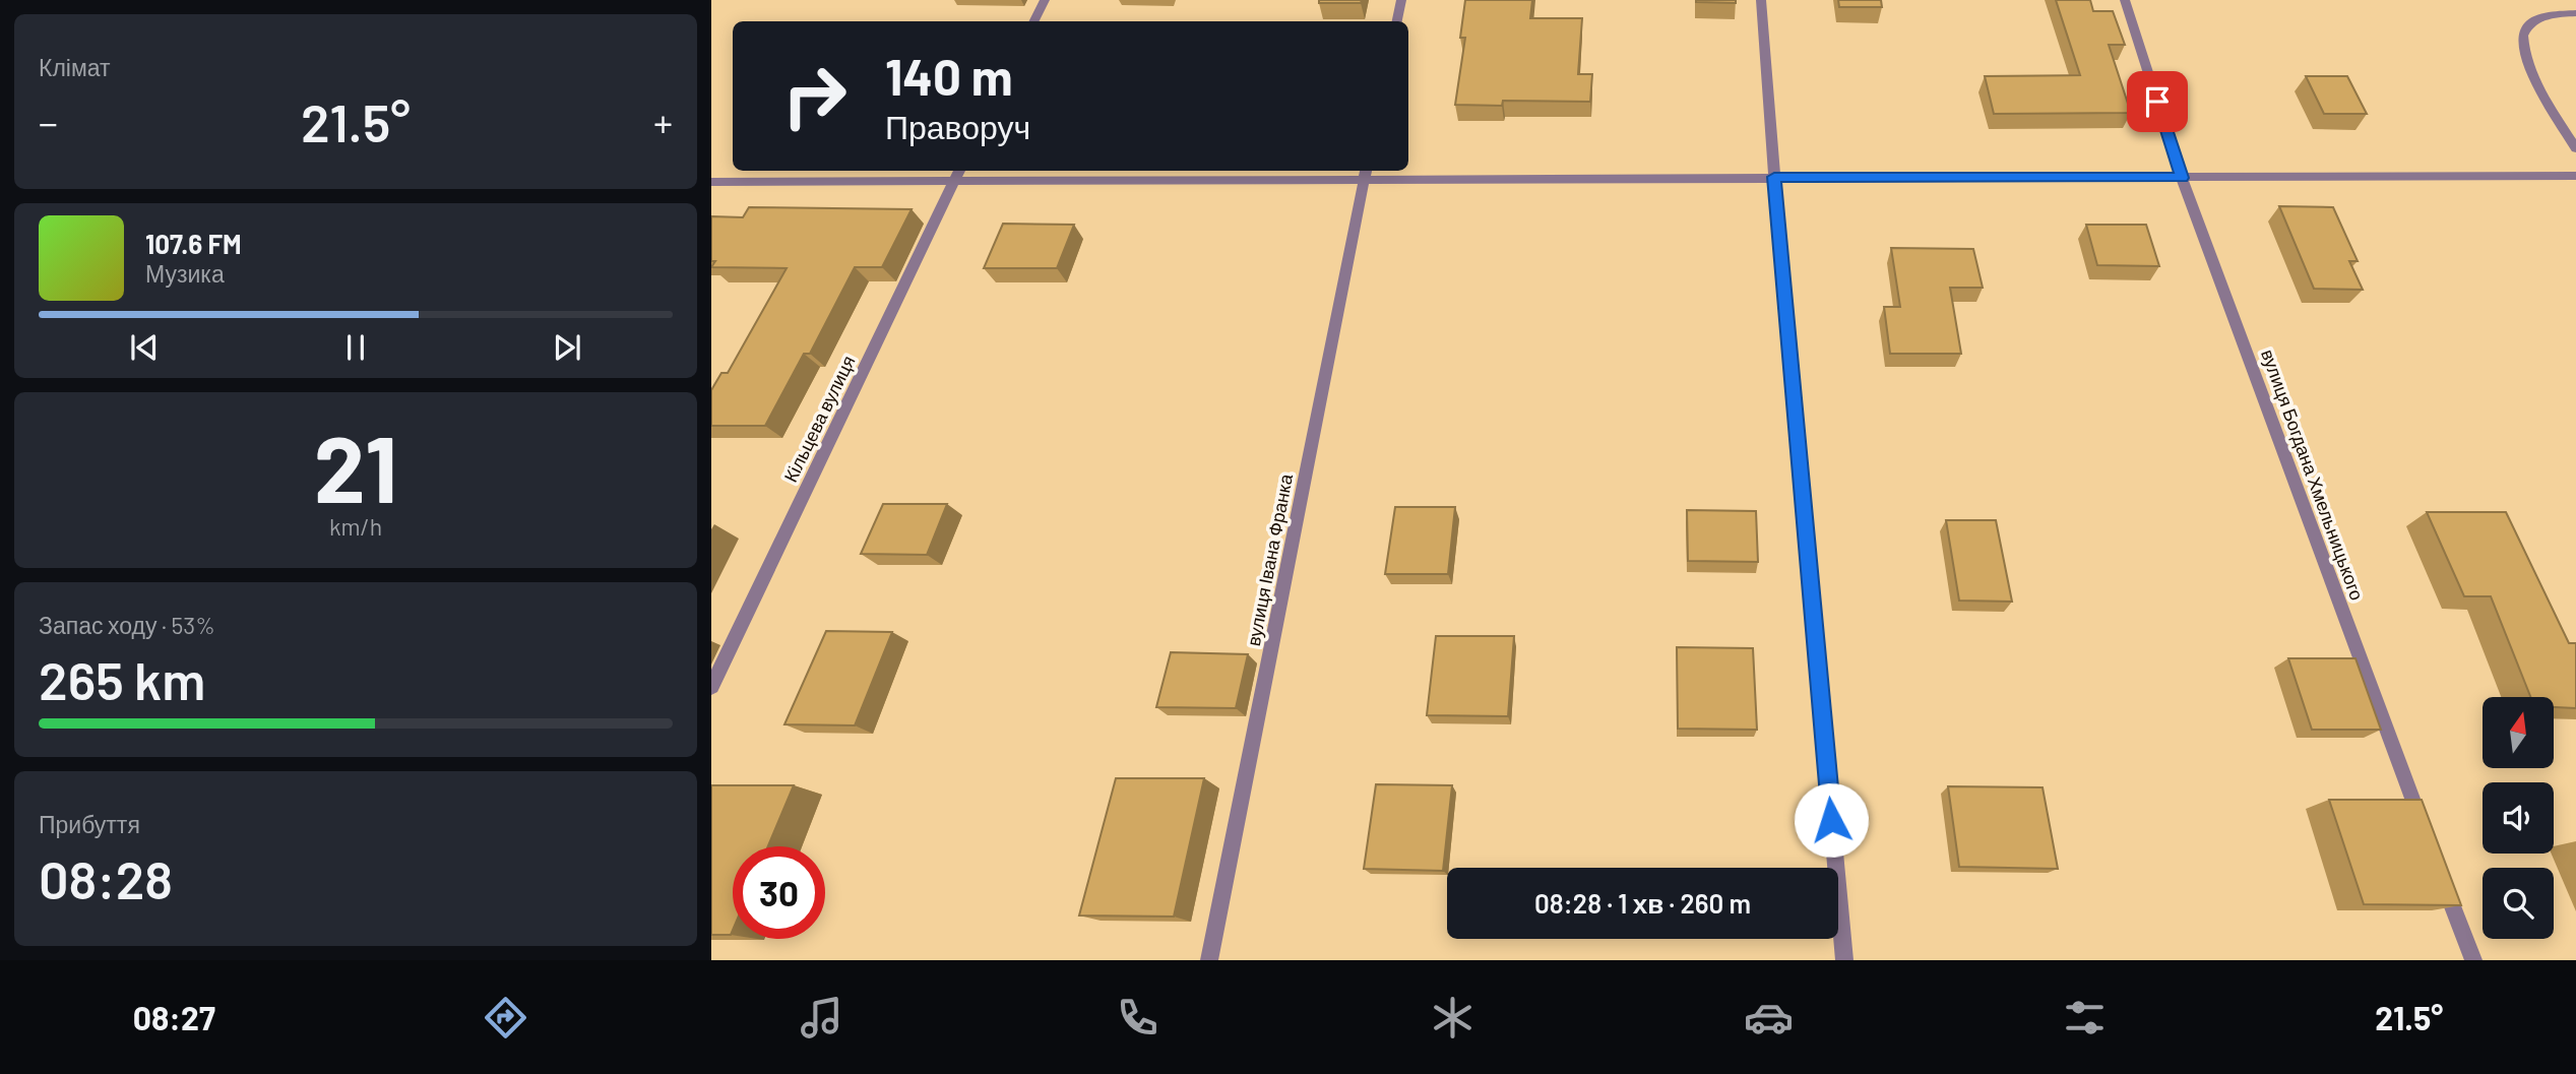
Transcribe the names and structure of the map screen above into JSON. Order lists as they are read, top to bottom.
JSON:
{
  "streets": {
    "street": ["Кільцева вулиця", "вулиця Богдана Хмельницького", "вулиця Івана Франка"]
  },
  "north": "top",
  "page": {
    "tile": [
      "Клімат",
      ["21", "km/h"],
      ["Запас ходу · 53%", "265 km"],
      ["Прибуття", "08:28"]
    ],
    "turn": ["140 m", "Праворуч"],
    "heat": ["−", "21.5°", "+"],
    "song": ["107.6 FM", "Музика"],
    "limit": "30",
    "trip": "08:28 · 1 хв · 260 m",
    "tabs": ["08:27", "21.5°"]
  }
}
